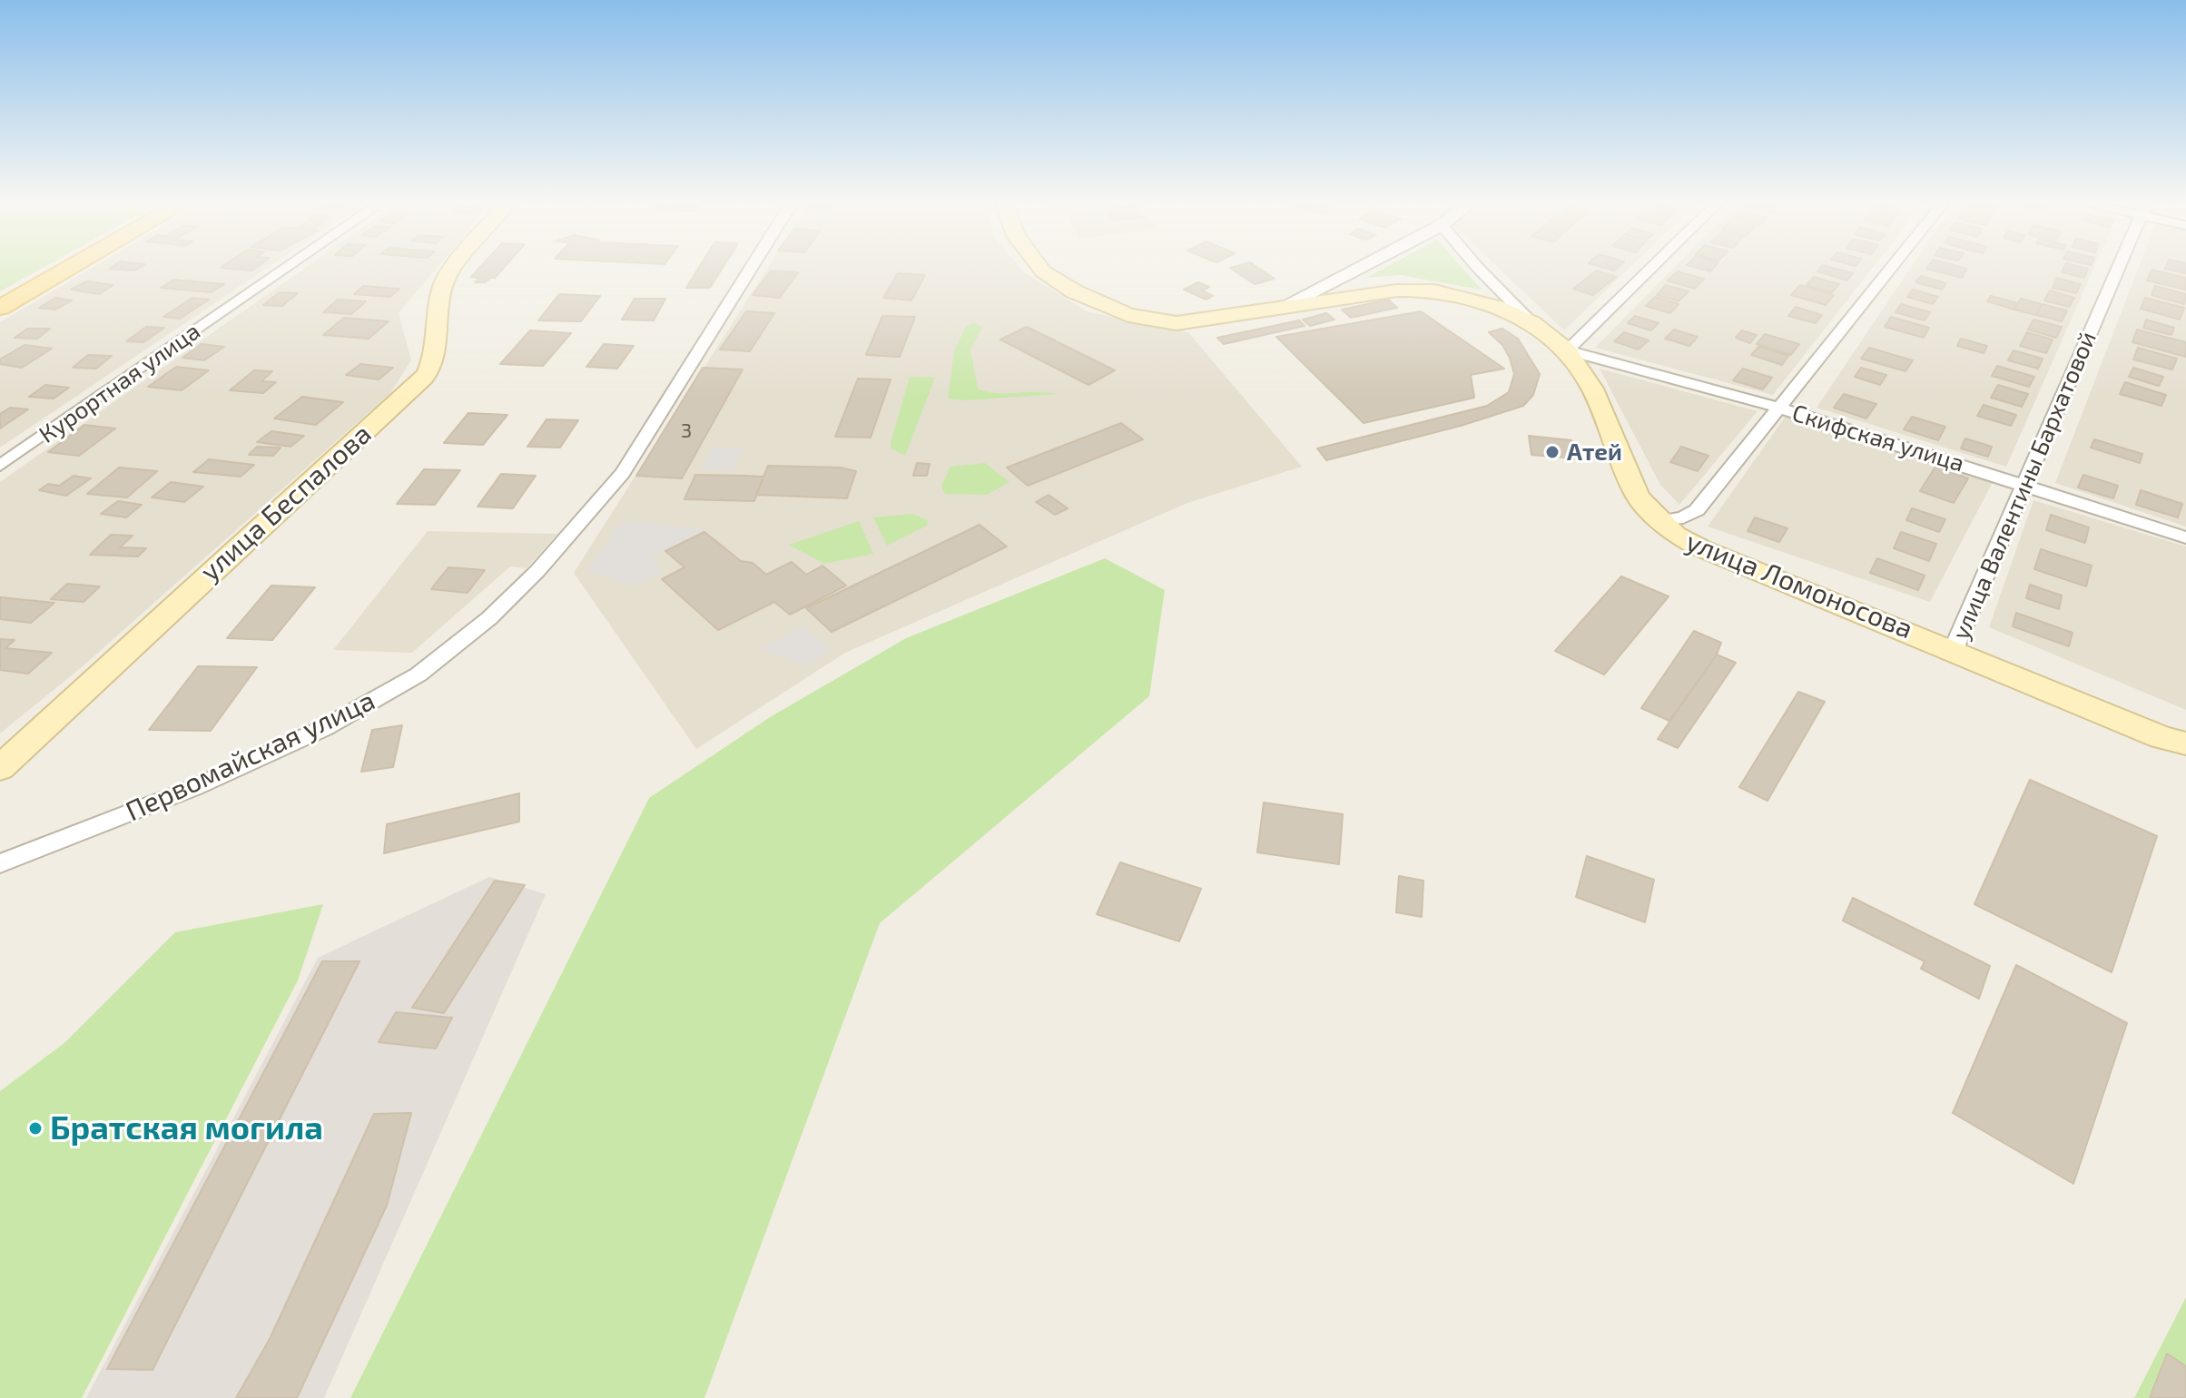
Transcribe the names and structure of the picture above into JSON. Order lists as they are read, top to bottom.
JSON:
{
  "streets": {
    "main road": ["улица Беспалова", "улица Ломоносова"],
    "street": [
      "Курортная улица",
      "Скифская улица",
      "улица Валентины Бархатовой",
      "Первомайская улица"
    ]
  },
  "crossings": [
    ["Скифская улица", "улица Валентины Бархатовой"],
    ["Скифская улица", "улица Ломоносова"],
    ["улица Валентины Бархатовой", "улица Ломоносова"]
  ],
  "places": ["Атей", "Братская могила"],
  "house_numbers": ["3"]
}
